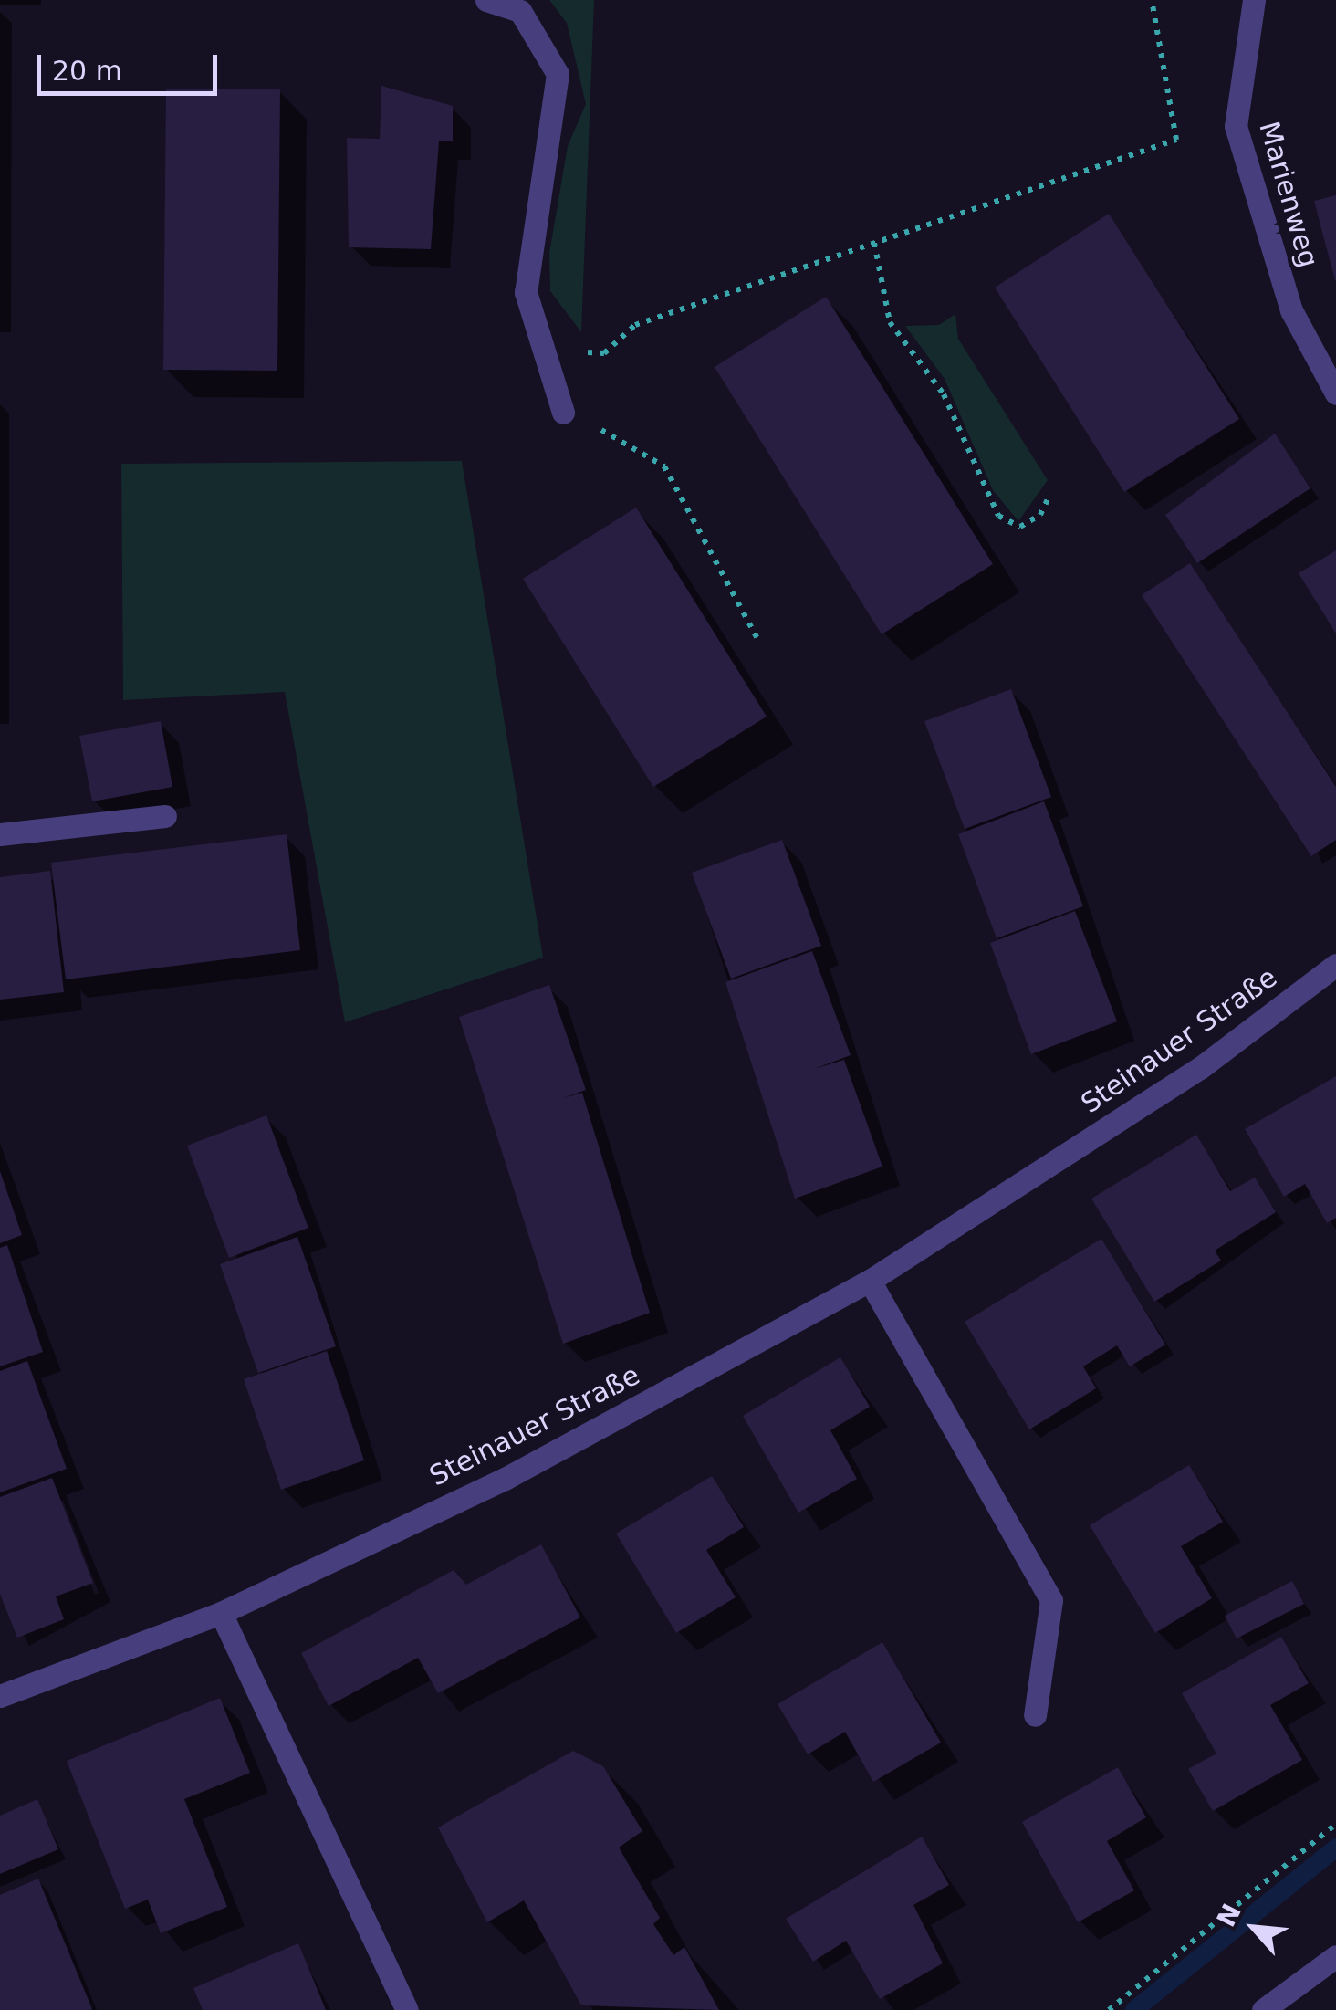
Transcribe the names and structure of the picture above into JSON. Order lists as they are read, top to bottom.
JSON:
{
  "streets": {
    "street": ["Marienweg", "Steinauer Straße"]
  },
  "scale_bar": "20 m",
  "north": "top left"
}
